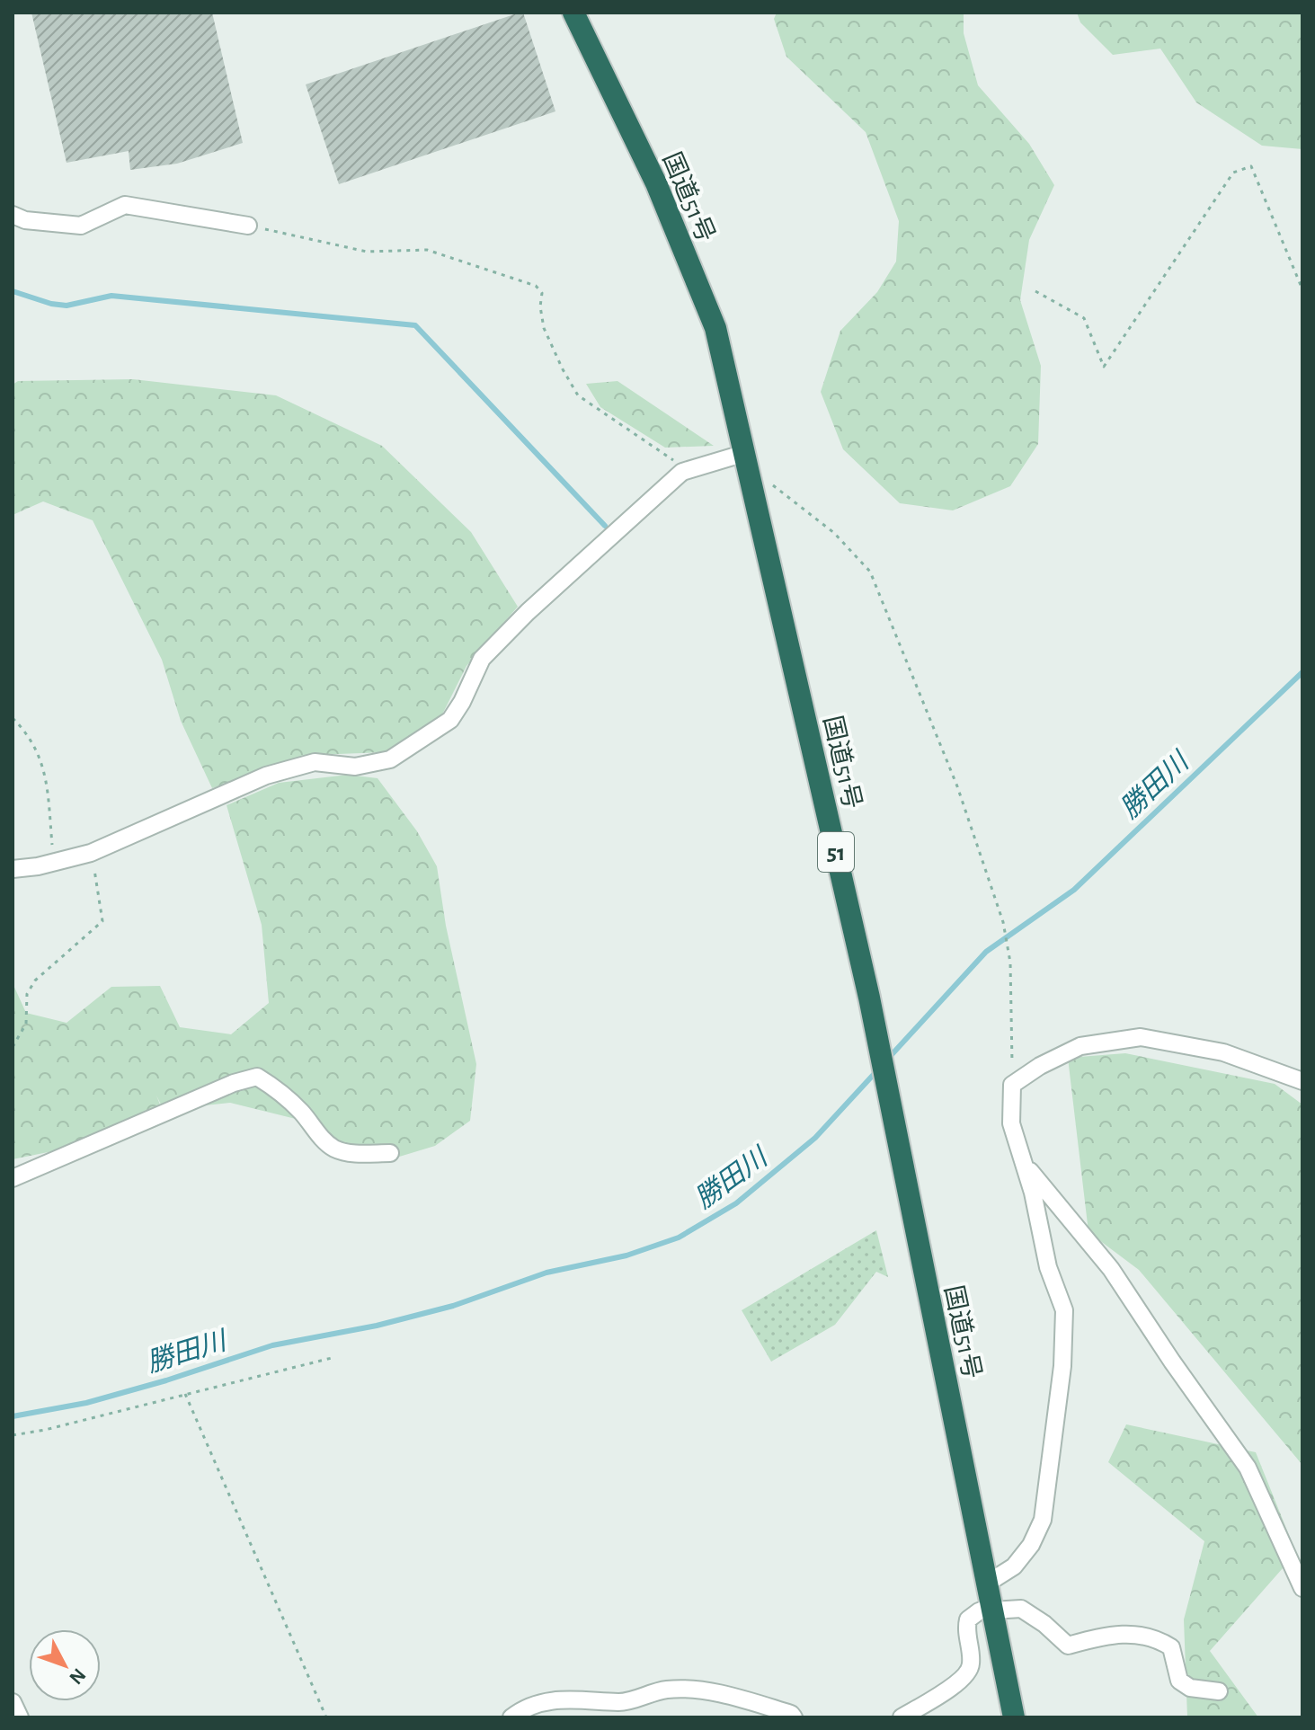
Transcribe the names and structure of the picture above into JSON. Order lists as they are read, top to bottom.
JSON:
{
  "streets": {
    "highway": ["国道51号", "51"]
  },
  "water": ["勝田川"],
  "north": "bottom right"
}
